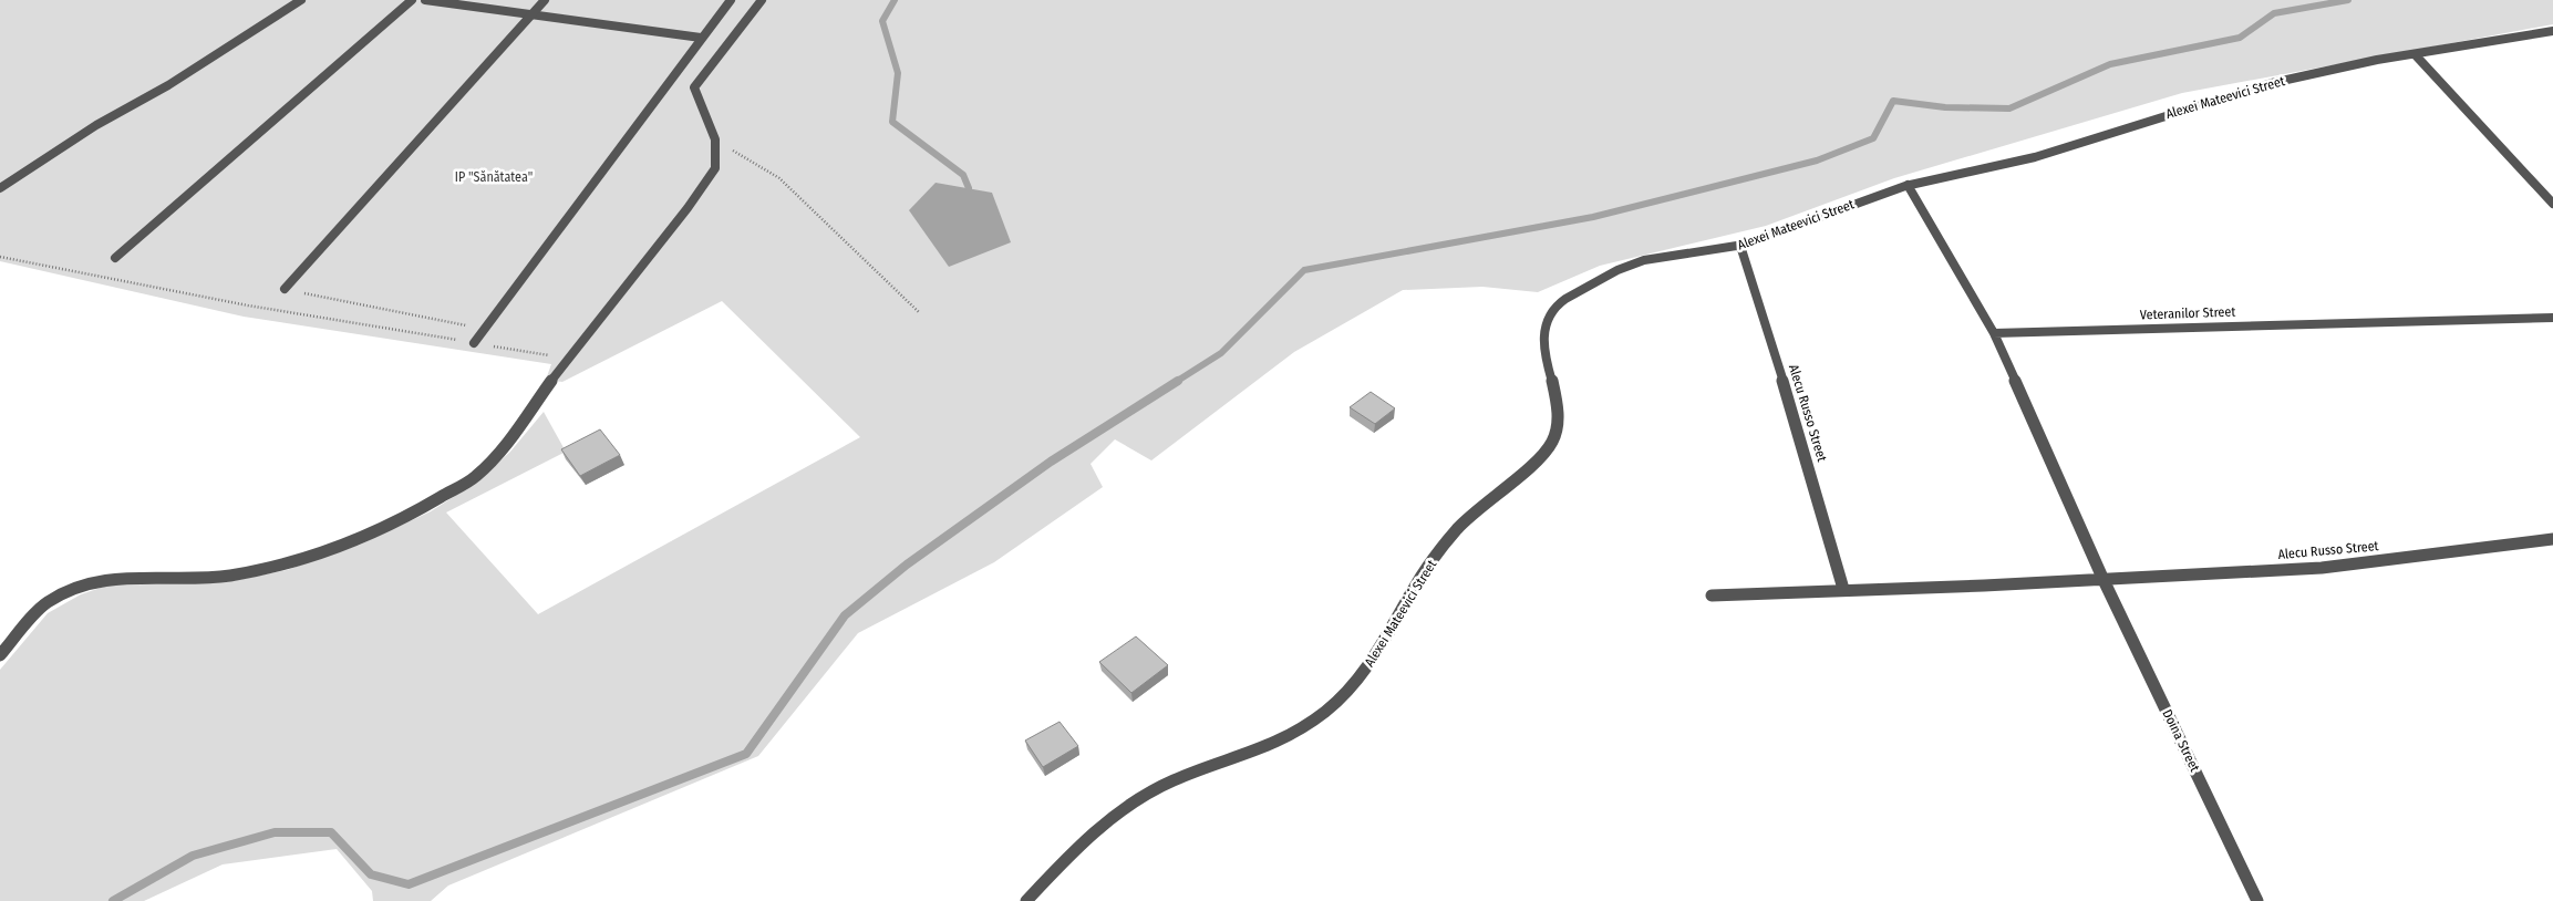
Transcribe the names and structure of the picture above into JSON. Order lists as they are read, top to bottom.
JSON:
{
  "streets": {
    "street": [
      "Alexei Mateevici Street",
      "Veteranilor Street",
      "Alecu Russo Street",
      "Doina Street"
    ]
  },
  "crossings": [
    ["Alexei Mateevici Street", "Alecu Russo Street"],
    ["Alecu Russo Street", "Doina Street"]
  ],
  "parks": ["IP \"Sănătatea\""]
}
